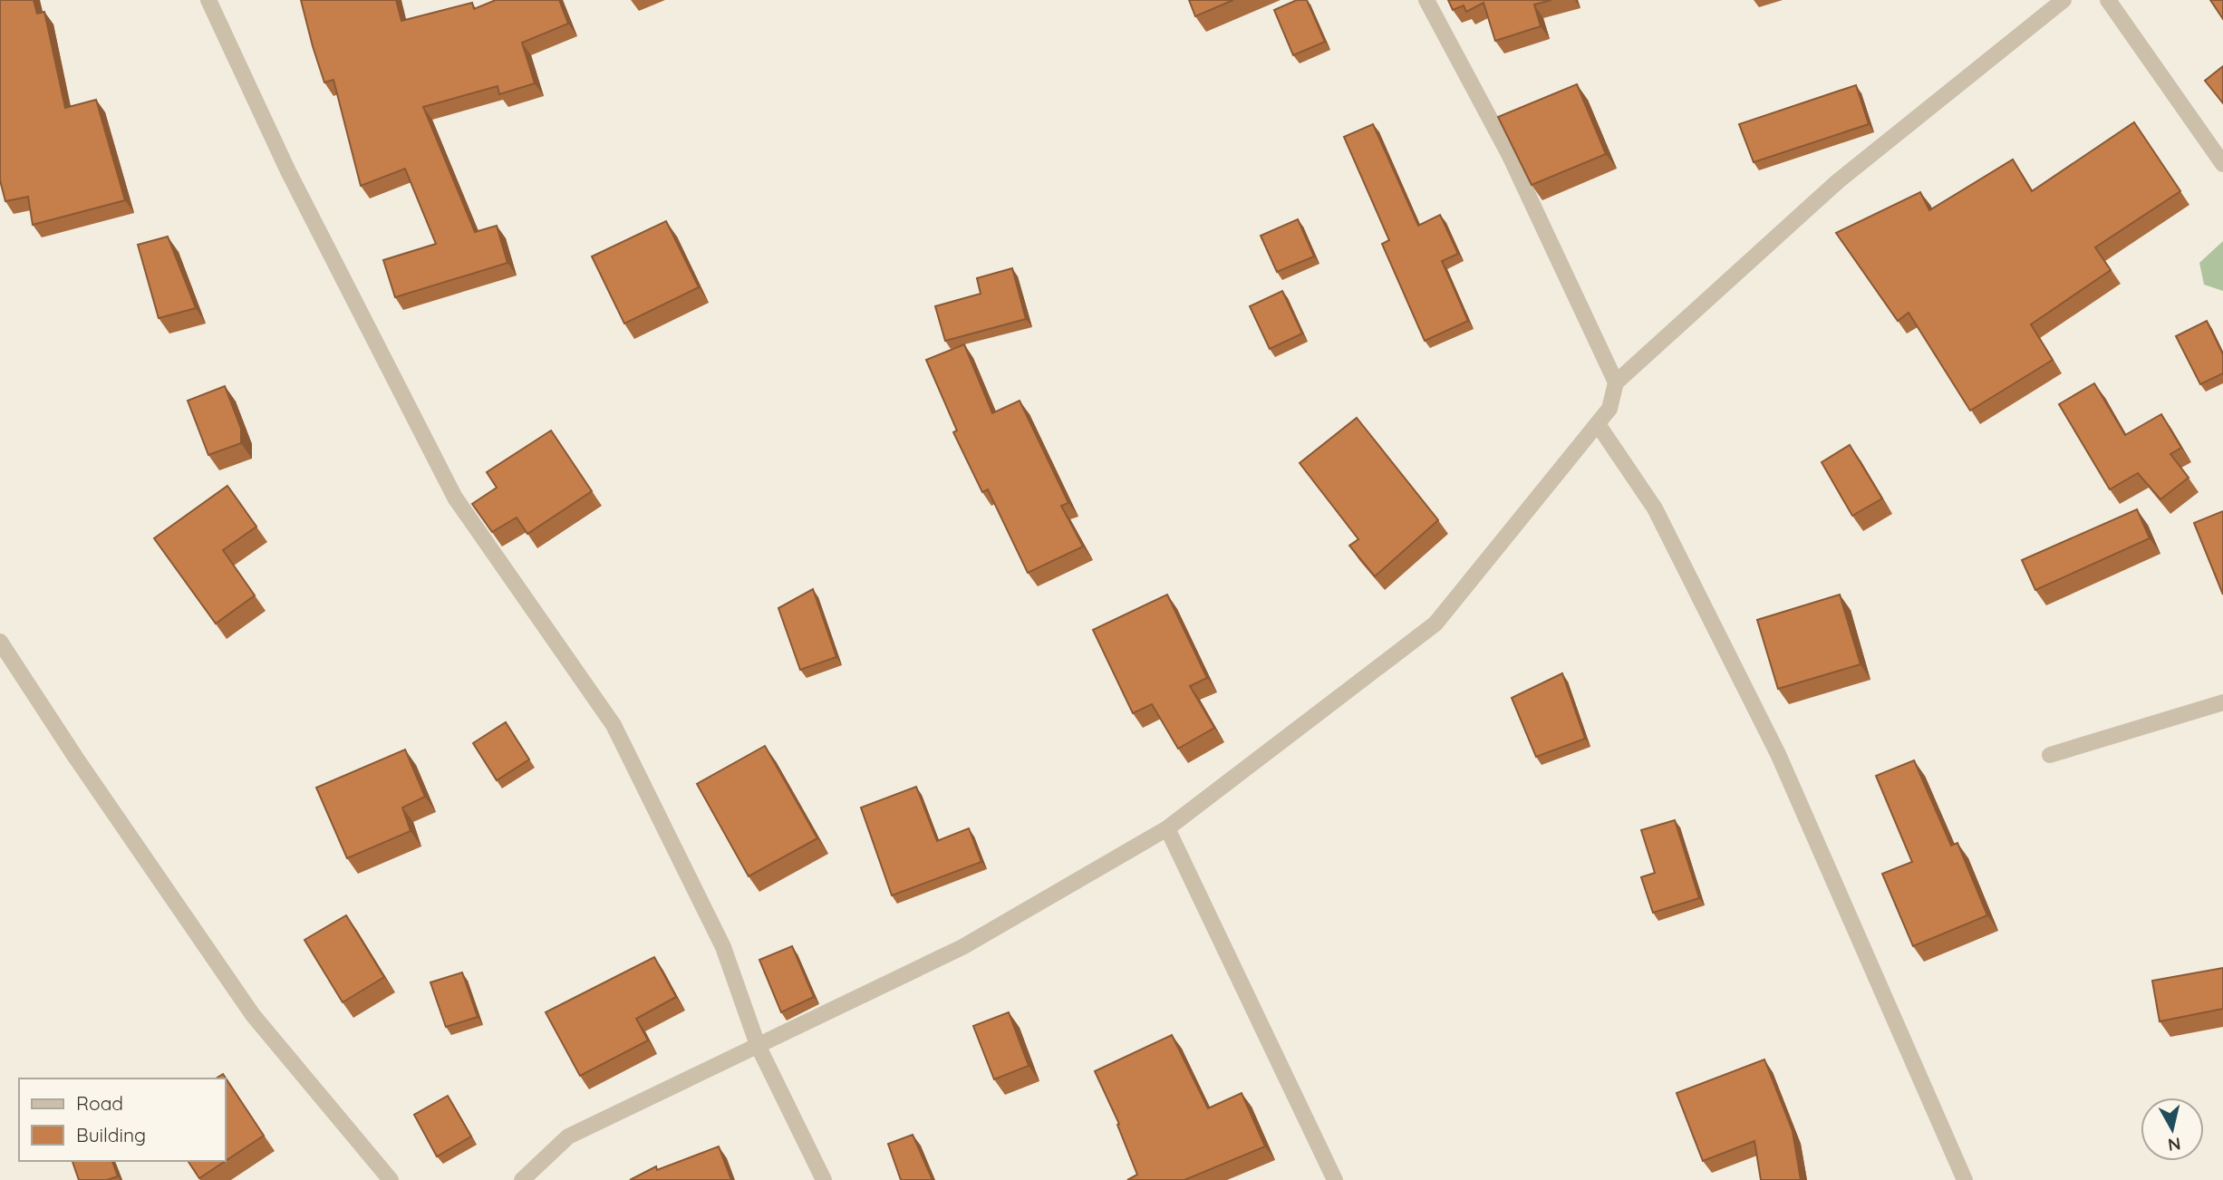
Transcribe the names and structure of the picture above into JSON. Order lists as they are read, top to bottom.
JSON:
{
  "legend": ["Road", "Building"],
  "north": "bottom"
}
